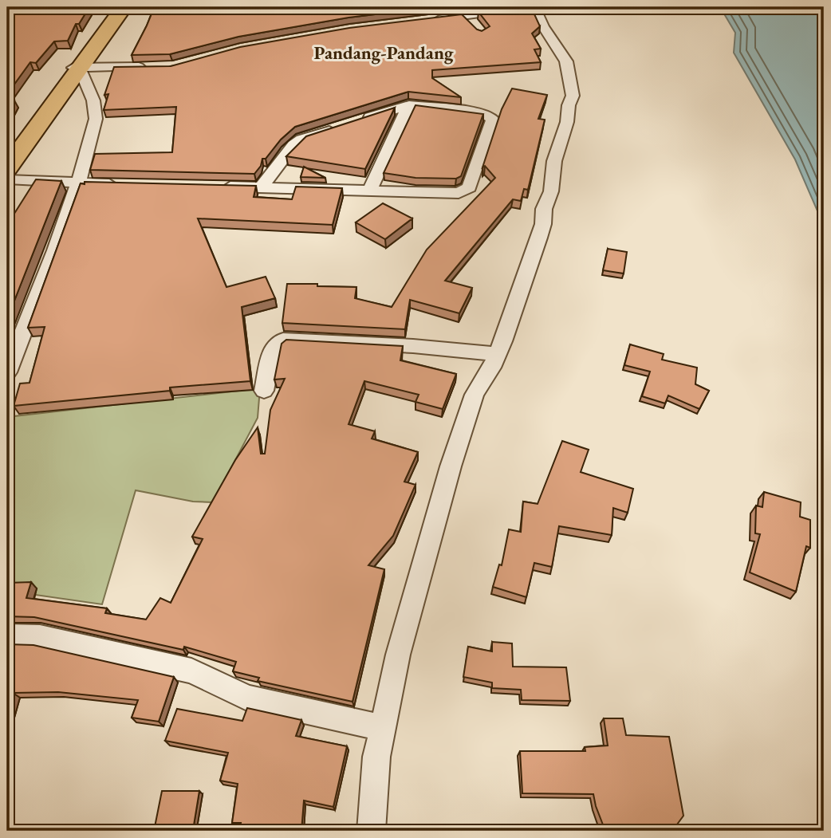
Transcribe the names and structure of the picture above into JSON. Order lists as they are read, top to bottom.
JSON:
{
  "districts": ["Pandang-Pandang"]
}
